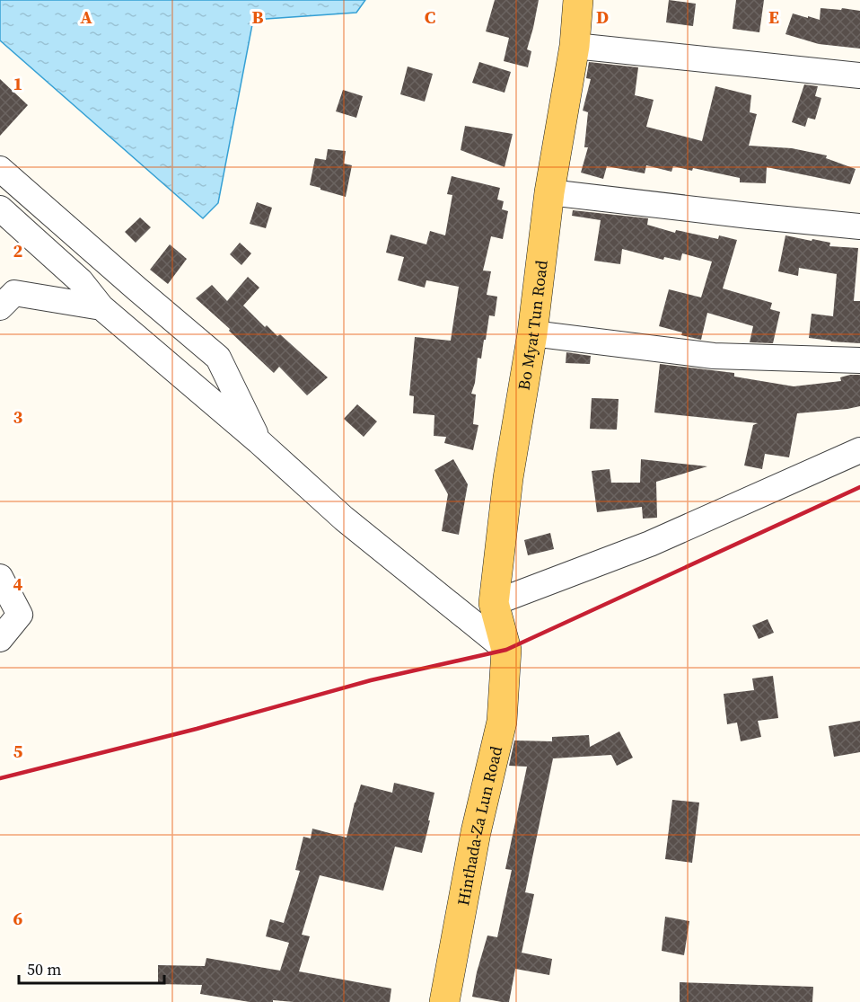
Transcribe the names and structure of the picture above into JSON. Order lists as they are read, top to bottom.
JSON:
{
  "streets": {
    "main road": ["Bo Myat Tun Road", "Hinthada-Za Lun Road"]
  },
  "crossings": [
    ["Bo Myat Tun Road", "Hinthada-Za Lun Road"]
  ],
  "scale_bar": "50 m",
  "grid": {
    "columns": [
      "A",
      "B",
      "C",
      "D",
      "E"
    ],
    "rows": [
      "1",
      "2",
      "3",
      "4",
      "5",
      "6"
    ]
  }
}
